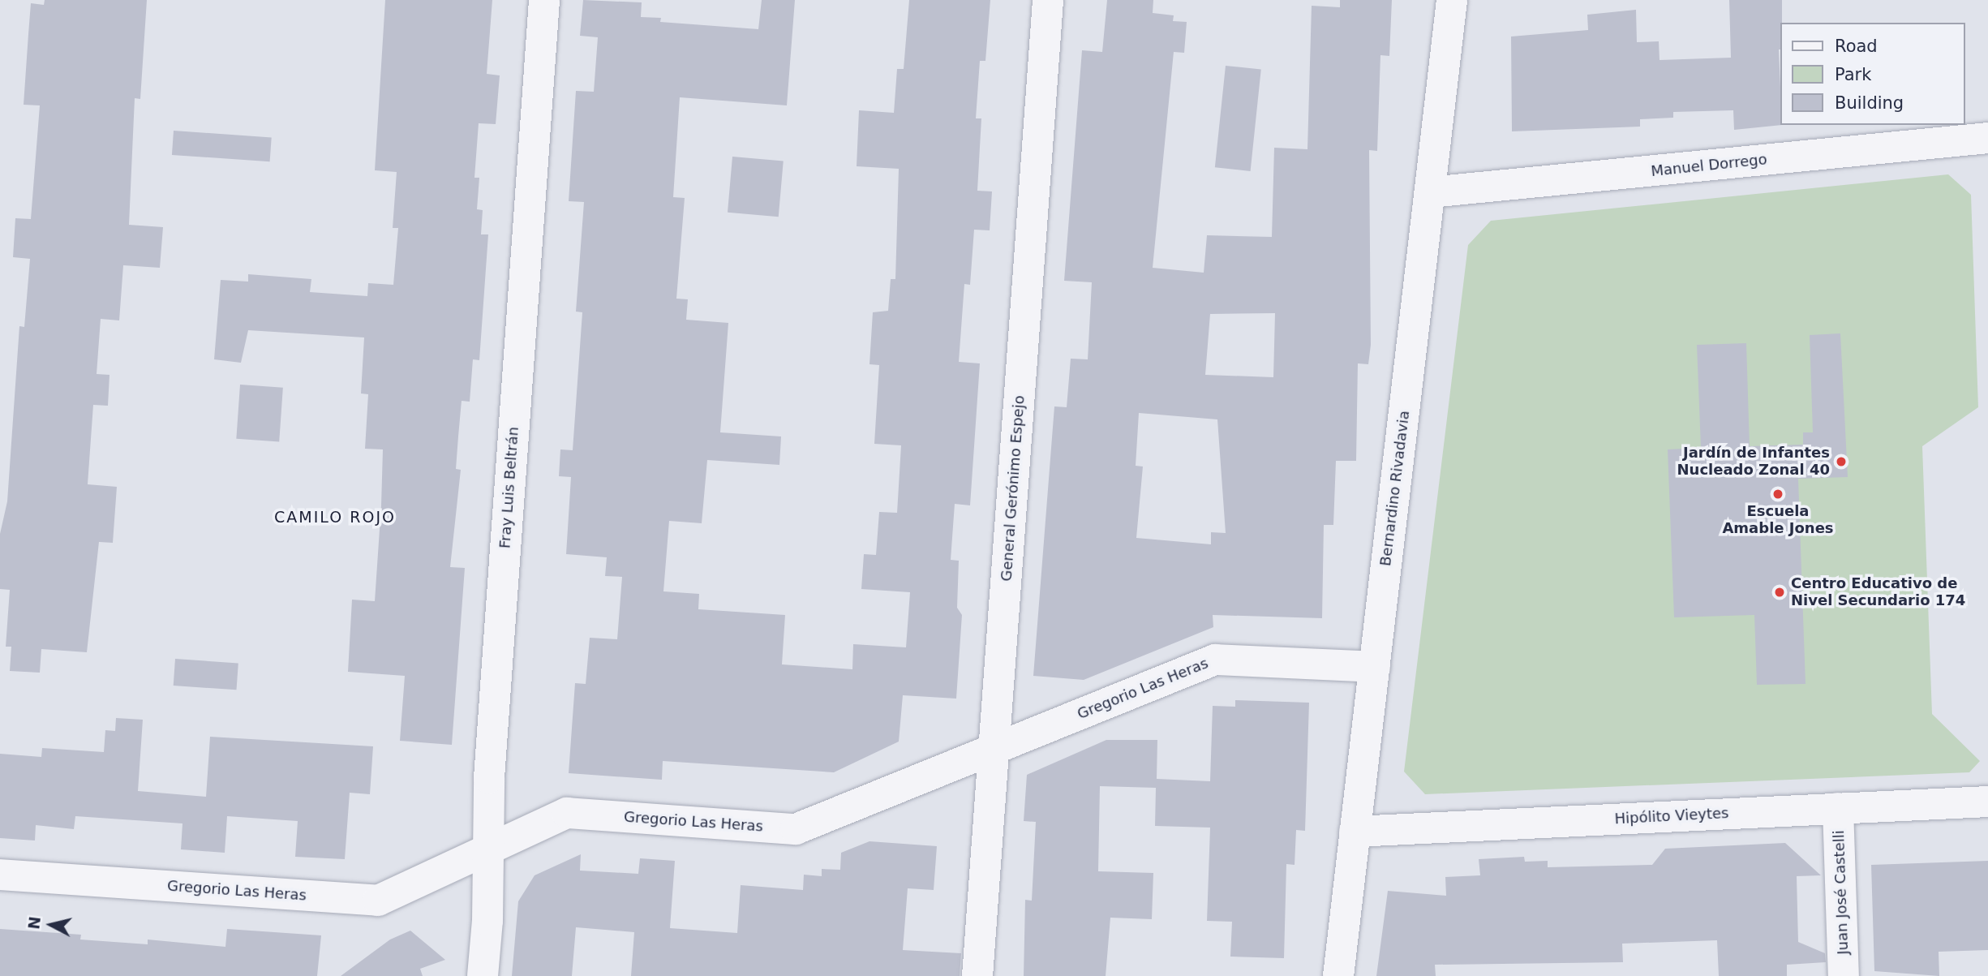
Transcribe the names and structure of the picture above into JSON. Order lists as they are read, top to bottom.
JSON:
{
  "streets": {
    "street": [
      "Manuel Dorrego",
      "Fray Luis Beltrán",
      "General Gerónimo Espejo",
      "Bernardino Rivadavia",
      "Gregorio Las Heras",
      "Hipólito Vieytes",
      "Juan José Castelli"
    ]
  },
  "crossings": [
    ["Manuel Dorrego", "Bernardino Rivadavia"],
    ["Fray Luis Beltrán", "Gregorio Las Heras"],
    ["General Gerónimo Espejo", "Gregorio Las Heras"],
    ["Bernardino Rivadavia", "Gregorio Las Heras"],
    ["Bernardino Rivadavia", "Hipólito Vieytes"],
    ["Hipólito Vieytes", "Juan José Castelli"]
  ],
  "districts": ["CAMILO ROJO"],
  "places": ["Jardín de Infantes Nucleado Zonal 40", "Escuela Amable Jones", "Centro Educativo de Nivel Secundario 174"],
  "legend": ["Road", "Park", "Building"],
  "north": "left"
}
